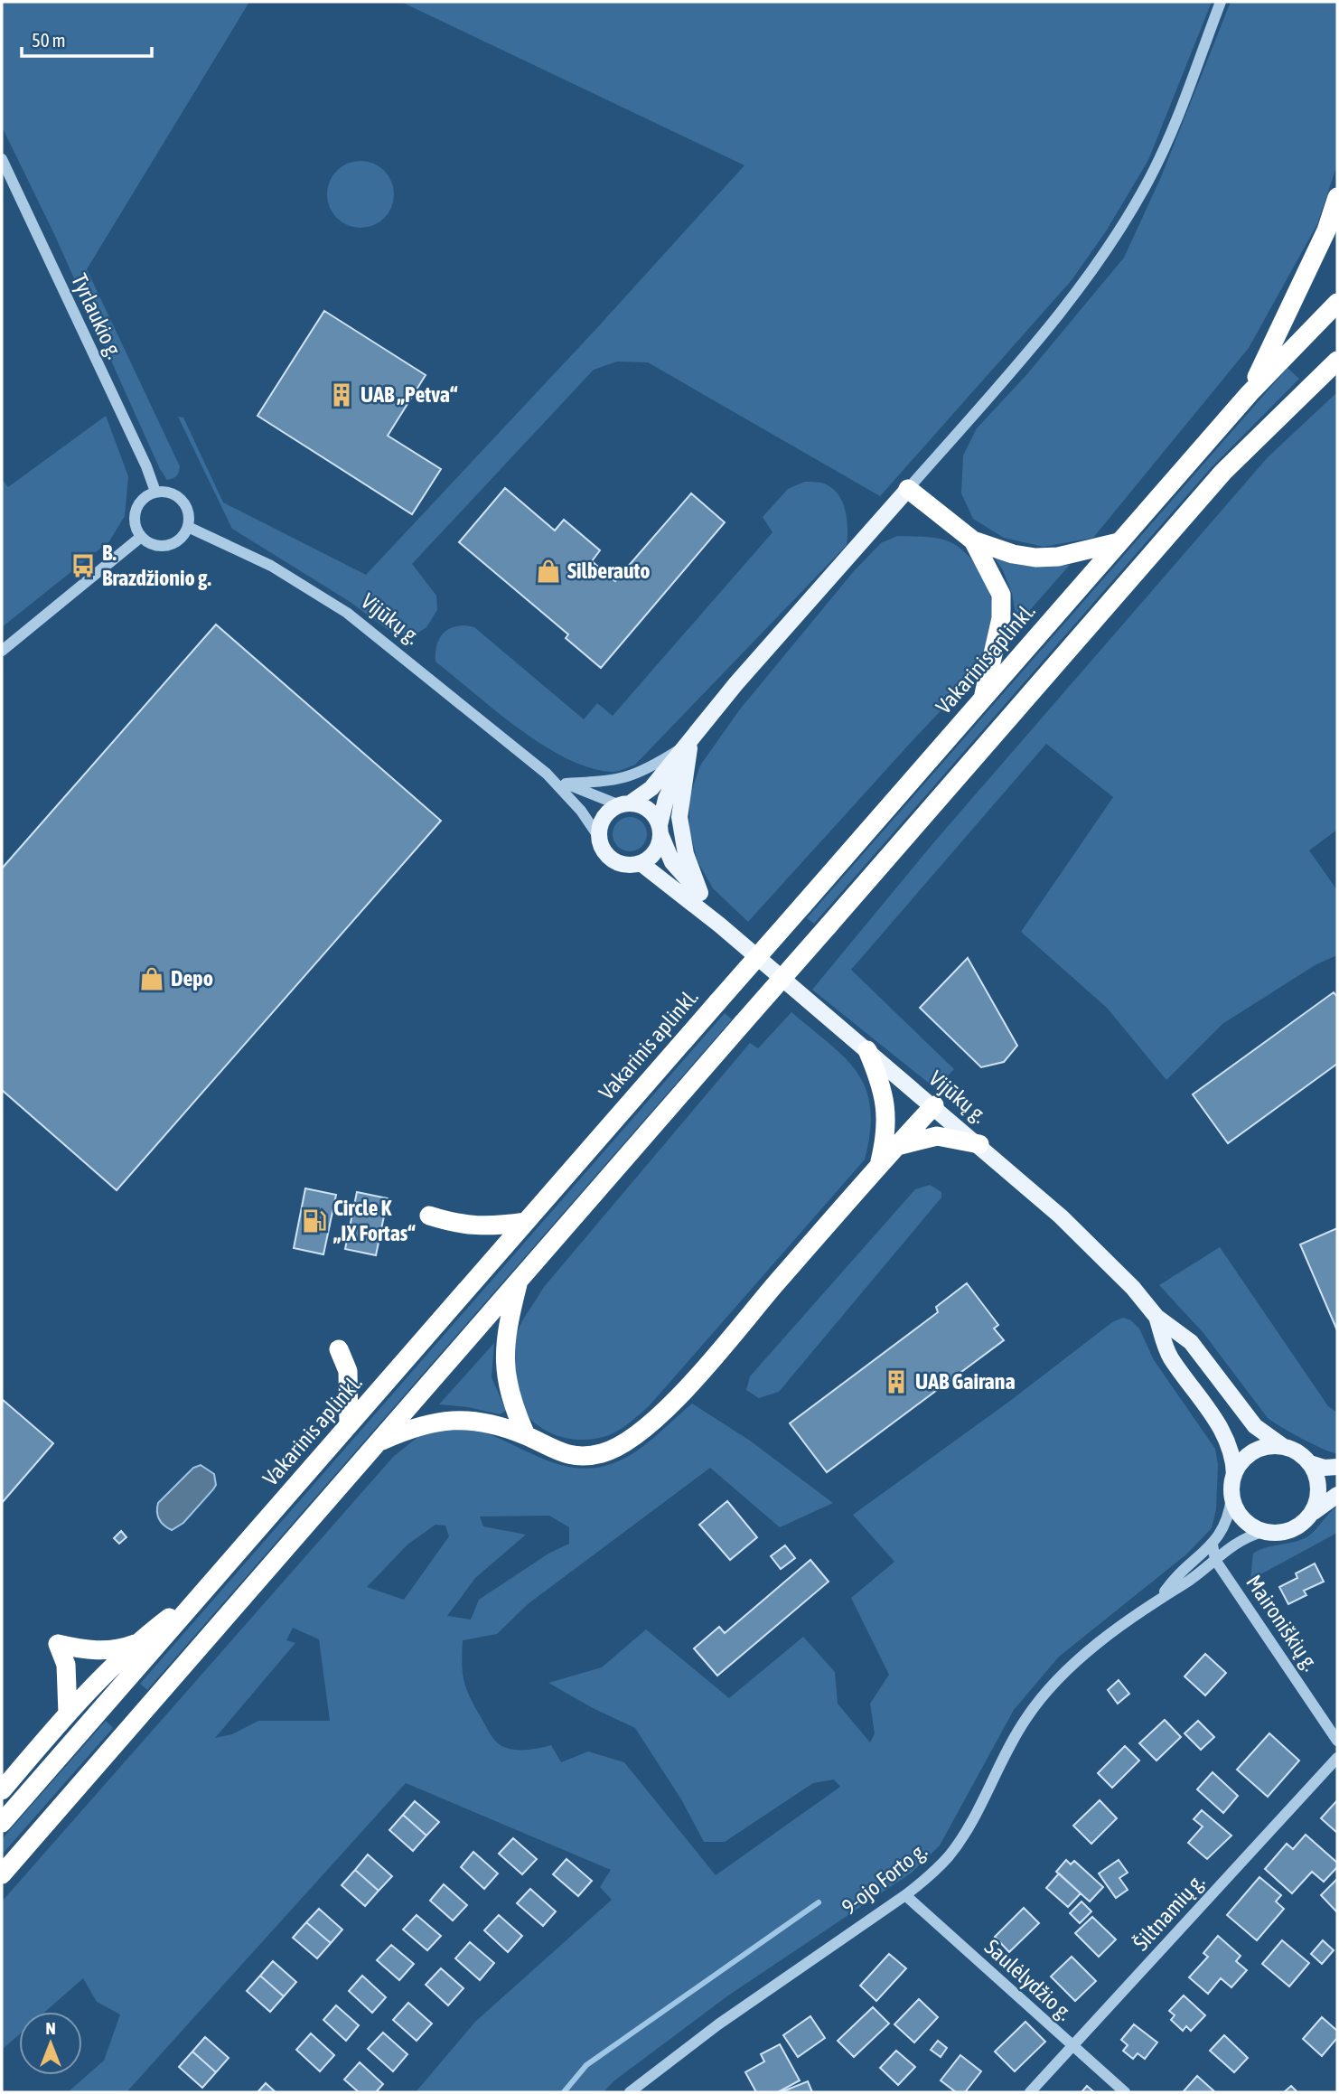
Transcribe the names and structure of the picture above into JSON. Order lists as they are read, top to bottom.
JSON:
{
  "streets": {
    "highway": ["Vakarinis aplinkl."],
    "main road": ["Vijūkų g."],
    "street": [
      "Tyrlaukio g.",
      "Maironiškių g.",
      "9-ojo Forto g.",
      "Šiltnamių g.",
      "Saulėlydžio g."
    ]
  },
  "crossings": [
    ["Tyrlaukio g.", "Vijūkų g."],
    ["Vijūkų g.", "9-ojo Forto g."],
    ["Maironiškių g.", "9-ojo Forto g."],
    ["9-ojo Forto g.", "Saulėlydžio g."],
    ["Šiltnamių g.", "Saulėlydžio g."]
  ],
  "places": {
    "building": ["UAB „Petva“", "UAB Gairana"],
    "bus stop": ["B. Brazdžionio g."],
    "shop": ["Silberauto", "Depo"],
    "fuel station": ["Circle K „IX Fortas“"]
  },
  "scale_bar": "50 m",
  "north": "top"
}
